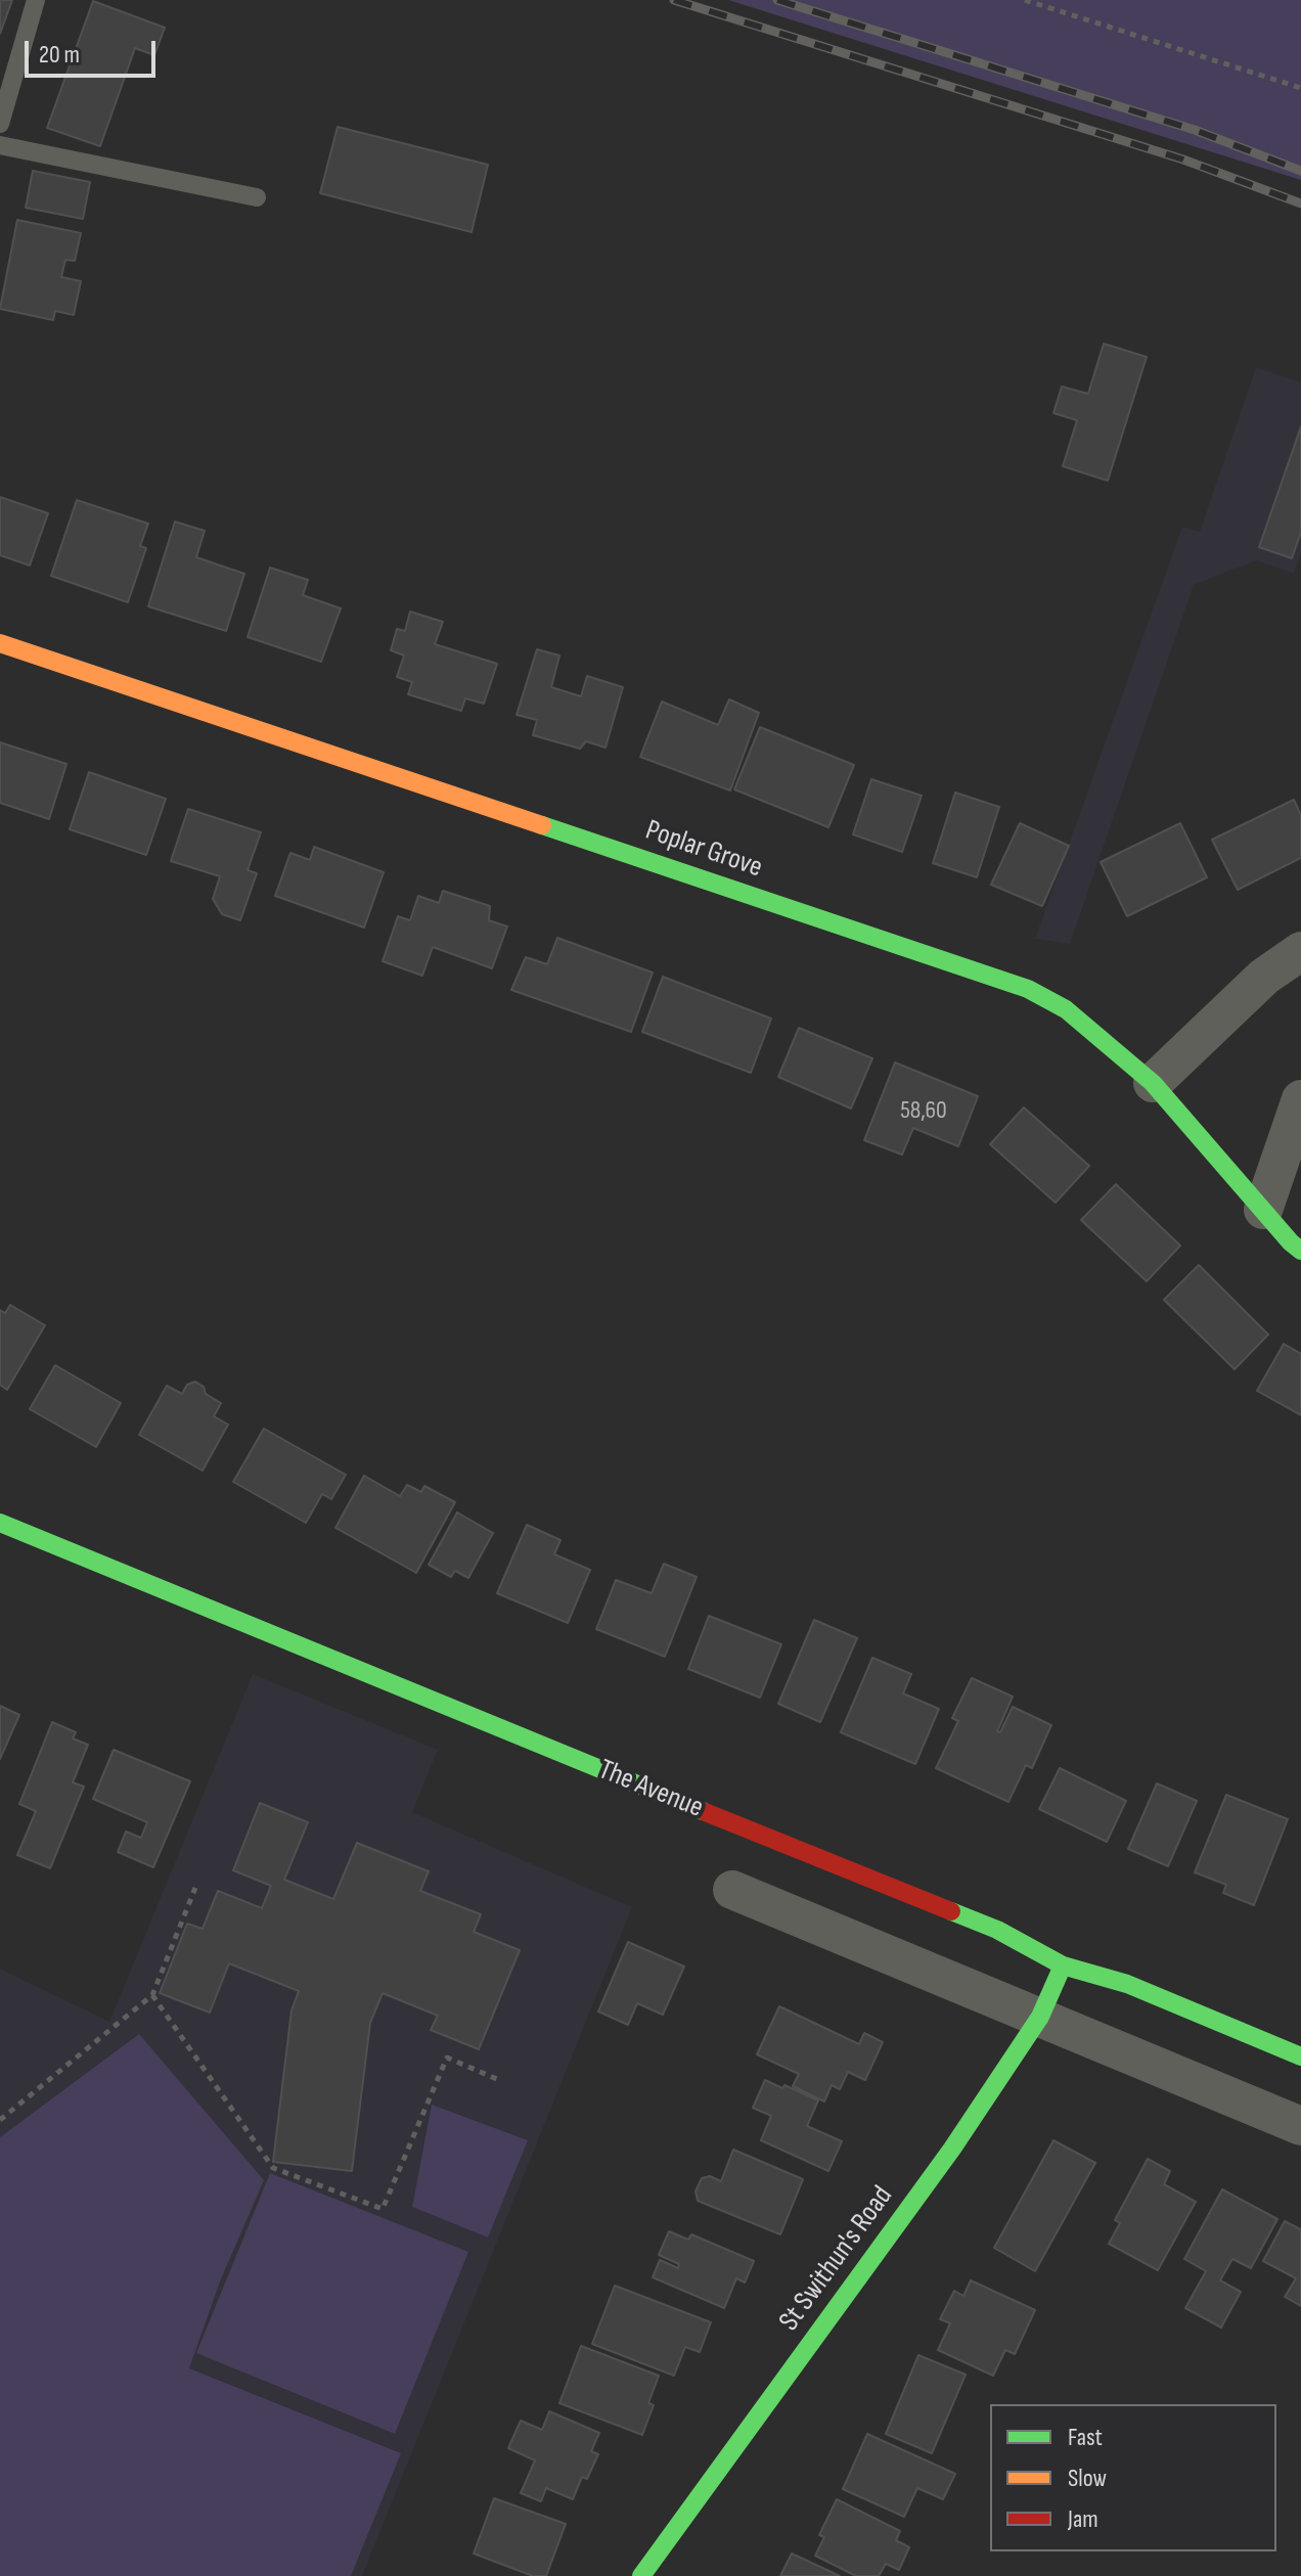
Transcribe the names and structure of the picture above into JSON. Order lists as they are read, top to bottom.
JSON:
{
  "streets": {
    "street": ["Poplar Grove", "The Avenue", "St Swithun's Road"]
  },
  "crossings": [
    ["The Avenue", "St Swithun's Road"]
  ],
  "house_numbers": ["58,60"],
  "legend": ["Fast", "Slow", "Jam"],
  "scale_bar": "20 m"
}
